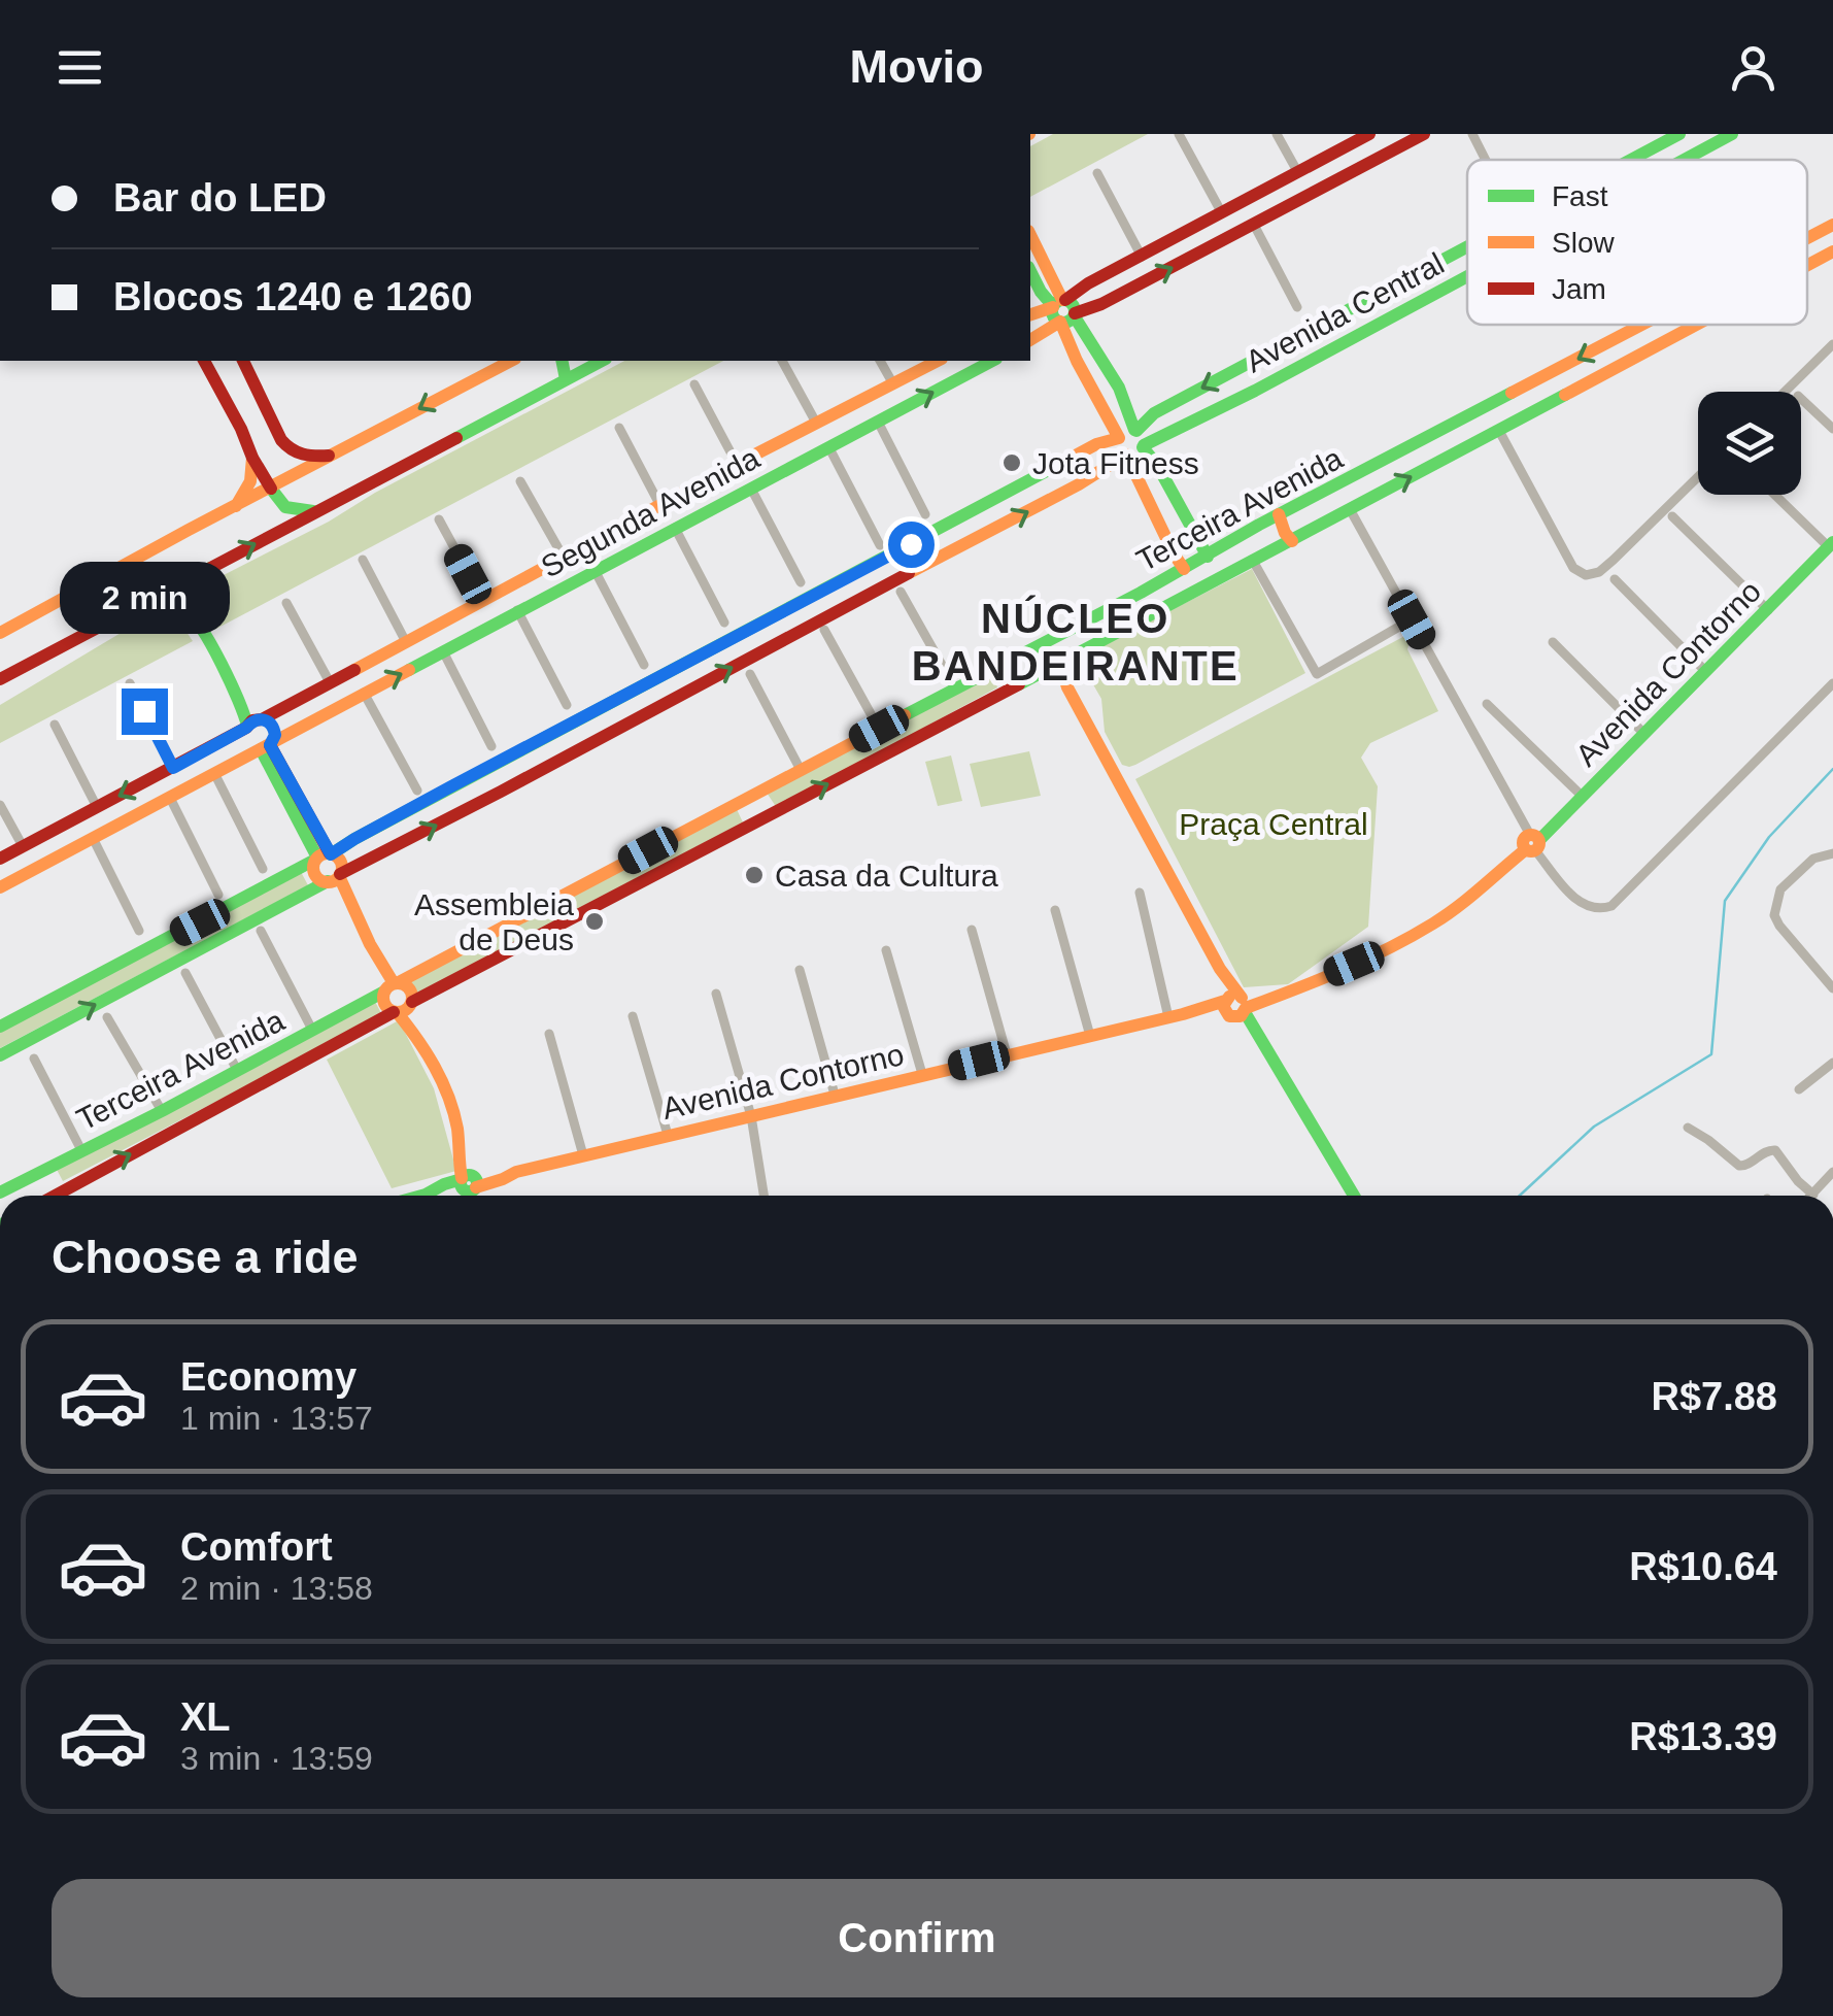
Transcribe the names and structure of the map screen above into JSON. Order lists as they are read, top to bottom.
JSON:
{
  "streets": {
    "main road": [
      "Avenida Central",
      "Terceira Avenida",
      "Segunda Avenida",
      "Avenida Contorno"
    ]
  },
  "districts": ["NÚCLEO BANDEIRANTE"],
  "parks": ["Praça Central"],
  "places": ["Jota Fitness", "Casa da Cultura", "Assembleia de Deus"],
  "legend": ["Fast", "Slow", "Jam"],
  "page": {
    "header": "Movio",
    "banner": ["Bar do LED", "Blocos 1240 e 1260"],
    "bubble": "2 min",
    "heading": "Choose a ride",
    "list": [
      {
        "name": "Economy",
        "note": "1 min · 13:57",
        "value": "R$7.88"
      },
      {
        "name": "Comfort",
        "note": "2 min · 13:58",
        "value": "R$10.64"
      },
      {
        "name": "XL",
        "note": "3 min · 13:59",
        "value": "R$13.39"
      }
    ],
    "buttons": "Confirm"
  }
}
